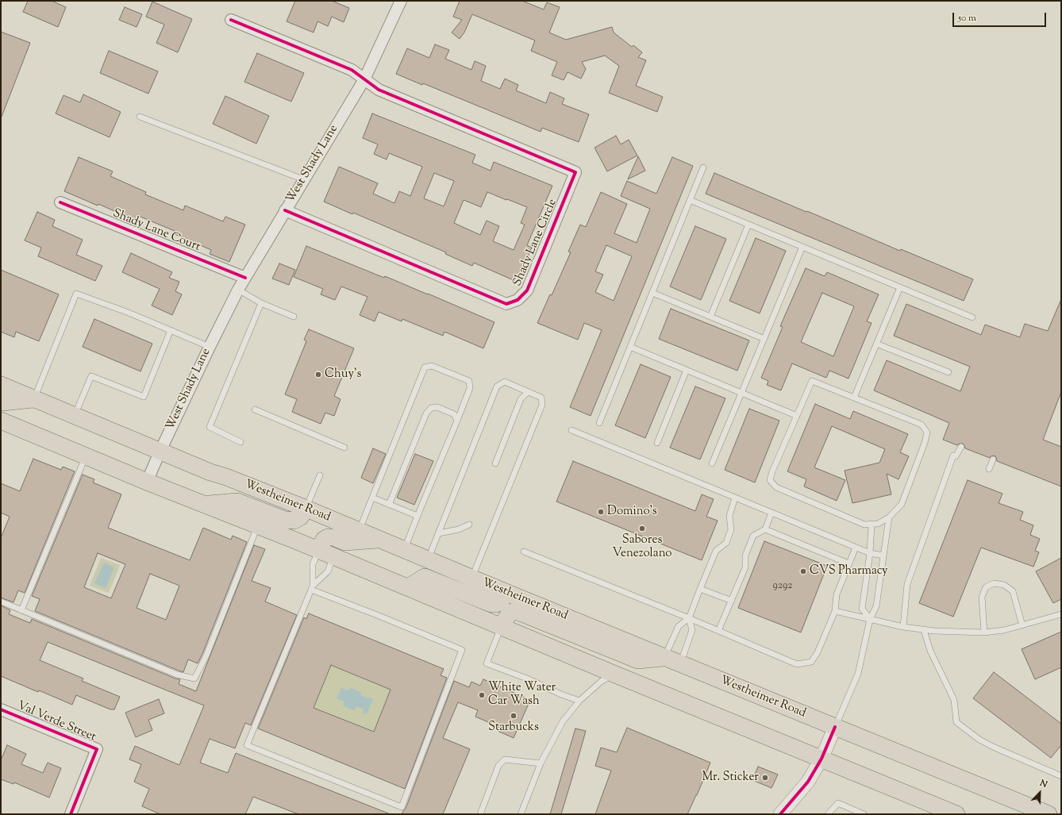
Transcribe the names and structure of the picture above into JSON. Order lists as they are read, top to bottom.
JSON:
{
  "streets": {
    "main road": ["Westheimer Road"],
    "street": [
      "West Shady Lane",
      "Shady Lane Court",
      "Shady Lane Circle",
      "Val Verde Street"
    ]
  },
  "crossings": [
    ["West Shady Lane", "Shady Lane Court"],
    ["West Shady Lane", "Shady Lane Circle"],
    ["West Shady Lane", "Westheimer Road"]
  ],
  "places": [
    "Chuy's",
    "Domino's",
    "Sabores Venezolano",
    "CVS Pharmacy",
    "White Water Car Wash",
    "Starbucks",
    "Mr. Sticker"
  ],
  "house_numbers": ["9292"],
  "scale_bar": "50 m",
  "north": "top right"
}
